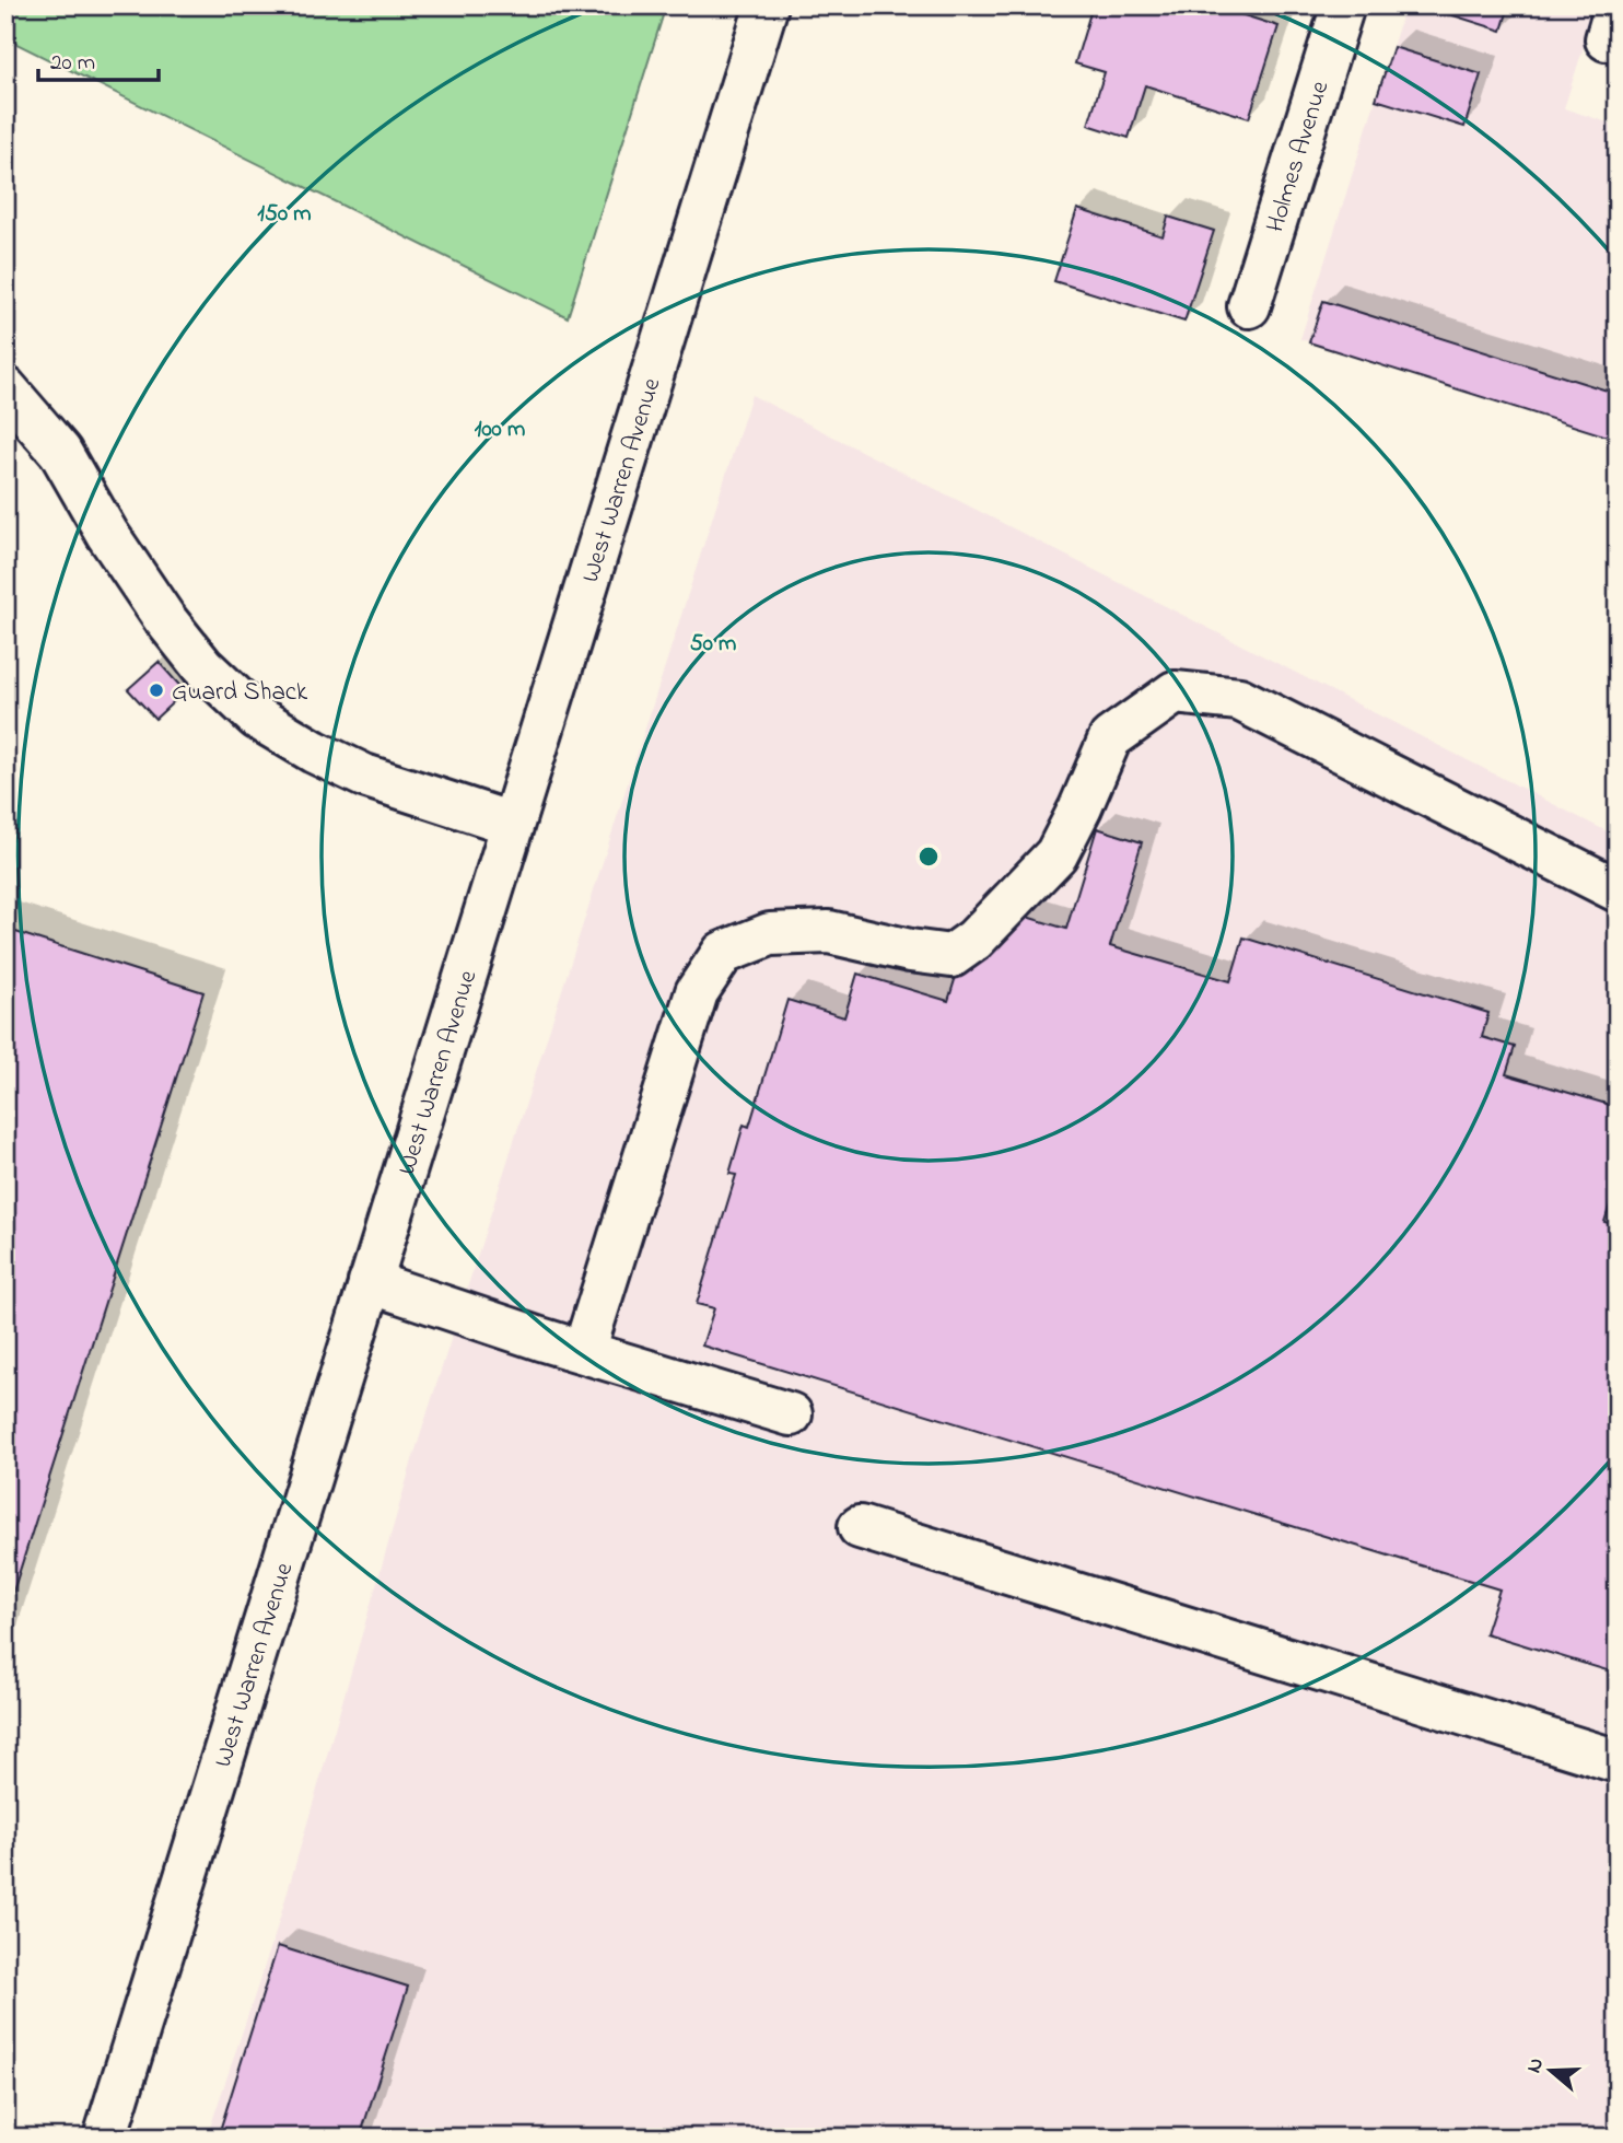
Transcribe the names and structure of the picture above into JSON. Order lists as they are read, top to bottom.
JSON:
{
  "streets": {
    "main road": ["Holmes Avenue", "West Warren Avenue"]
  },
  "places": ["Guard Shack"],
  "scale_bar": "20 m",
  "north": "left",
  "rings": ["150 m", "100 m", "50 m"]
}
